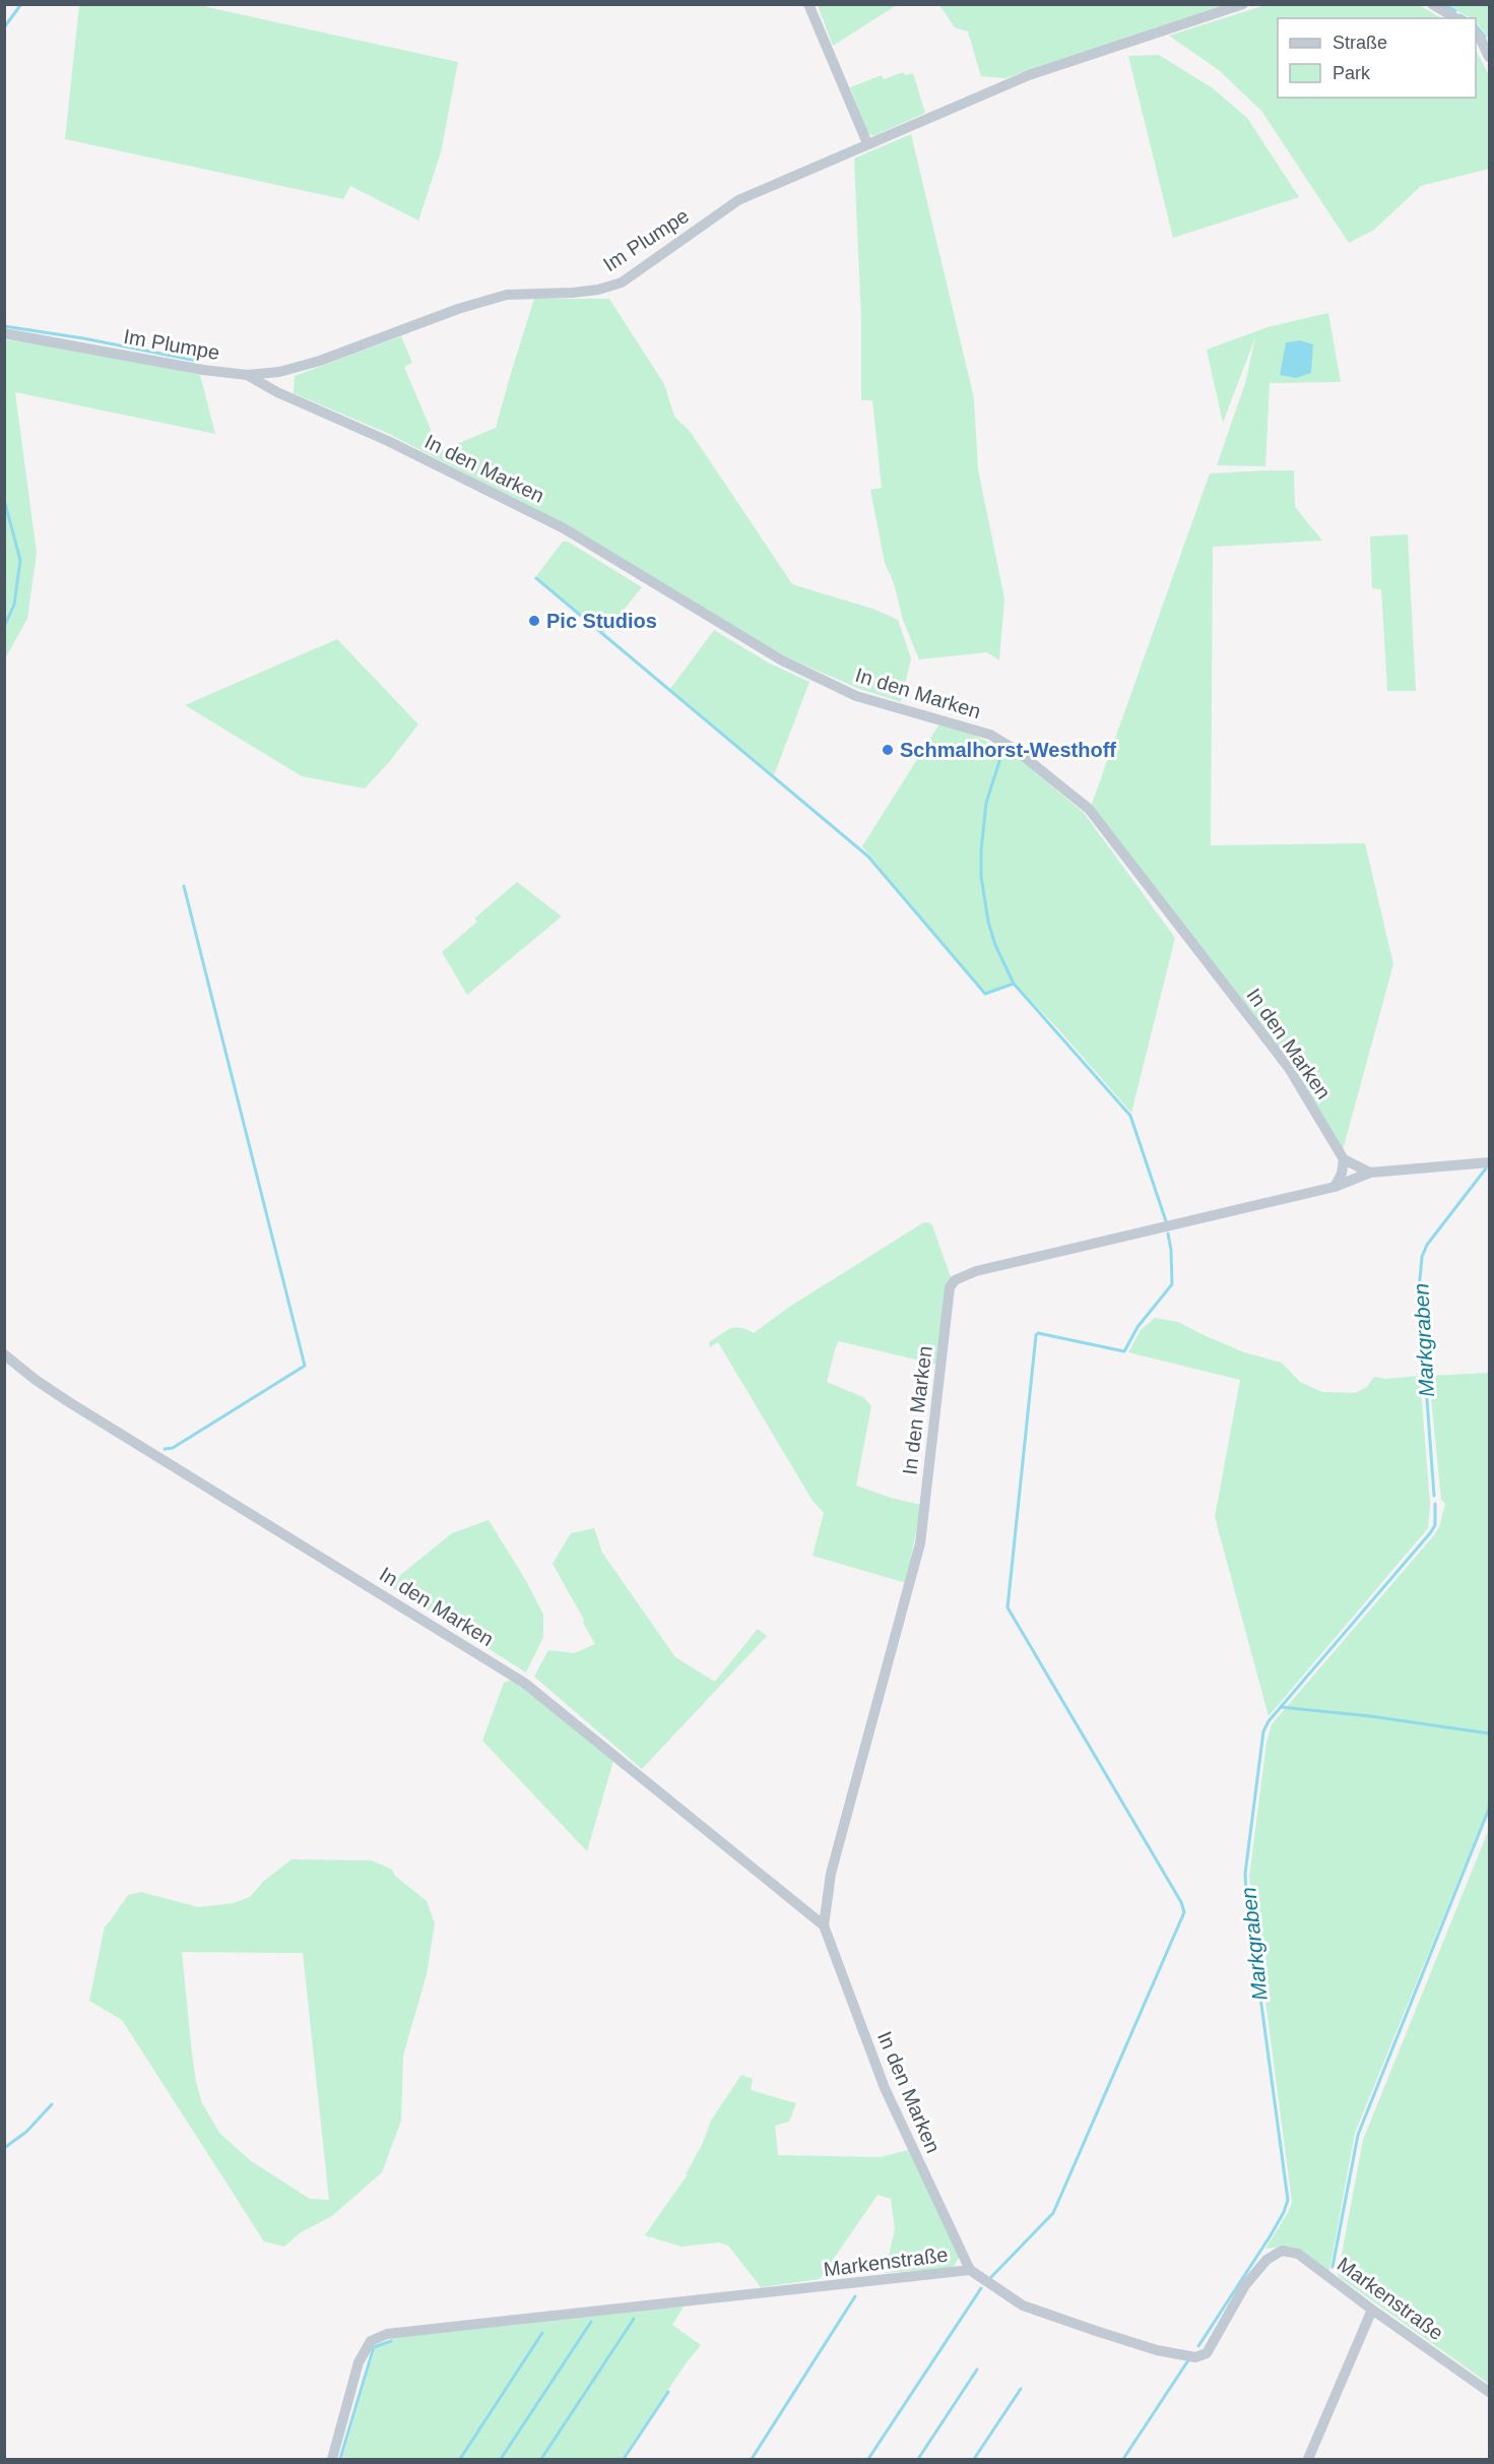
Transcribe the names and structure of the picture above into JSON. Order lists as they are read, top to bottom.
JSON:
{
  "streets": {
    "street": ["Im Plumpe", "In den Marken", "Markenstraße"]
  },
  "crossings": [
    ["Im Plumpe", "In den Marken"],
    ["In den Marken", "Markenstraße"]
  ],
  "water": ["Markgraben"],
  "places": ["Pic Studios", "Schmalhorst-Westhoff"],
  "legend": ["Straße", "Park"]
}
